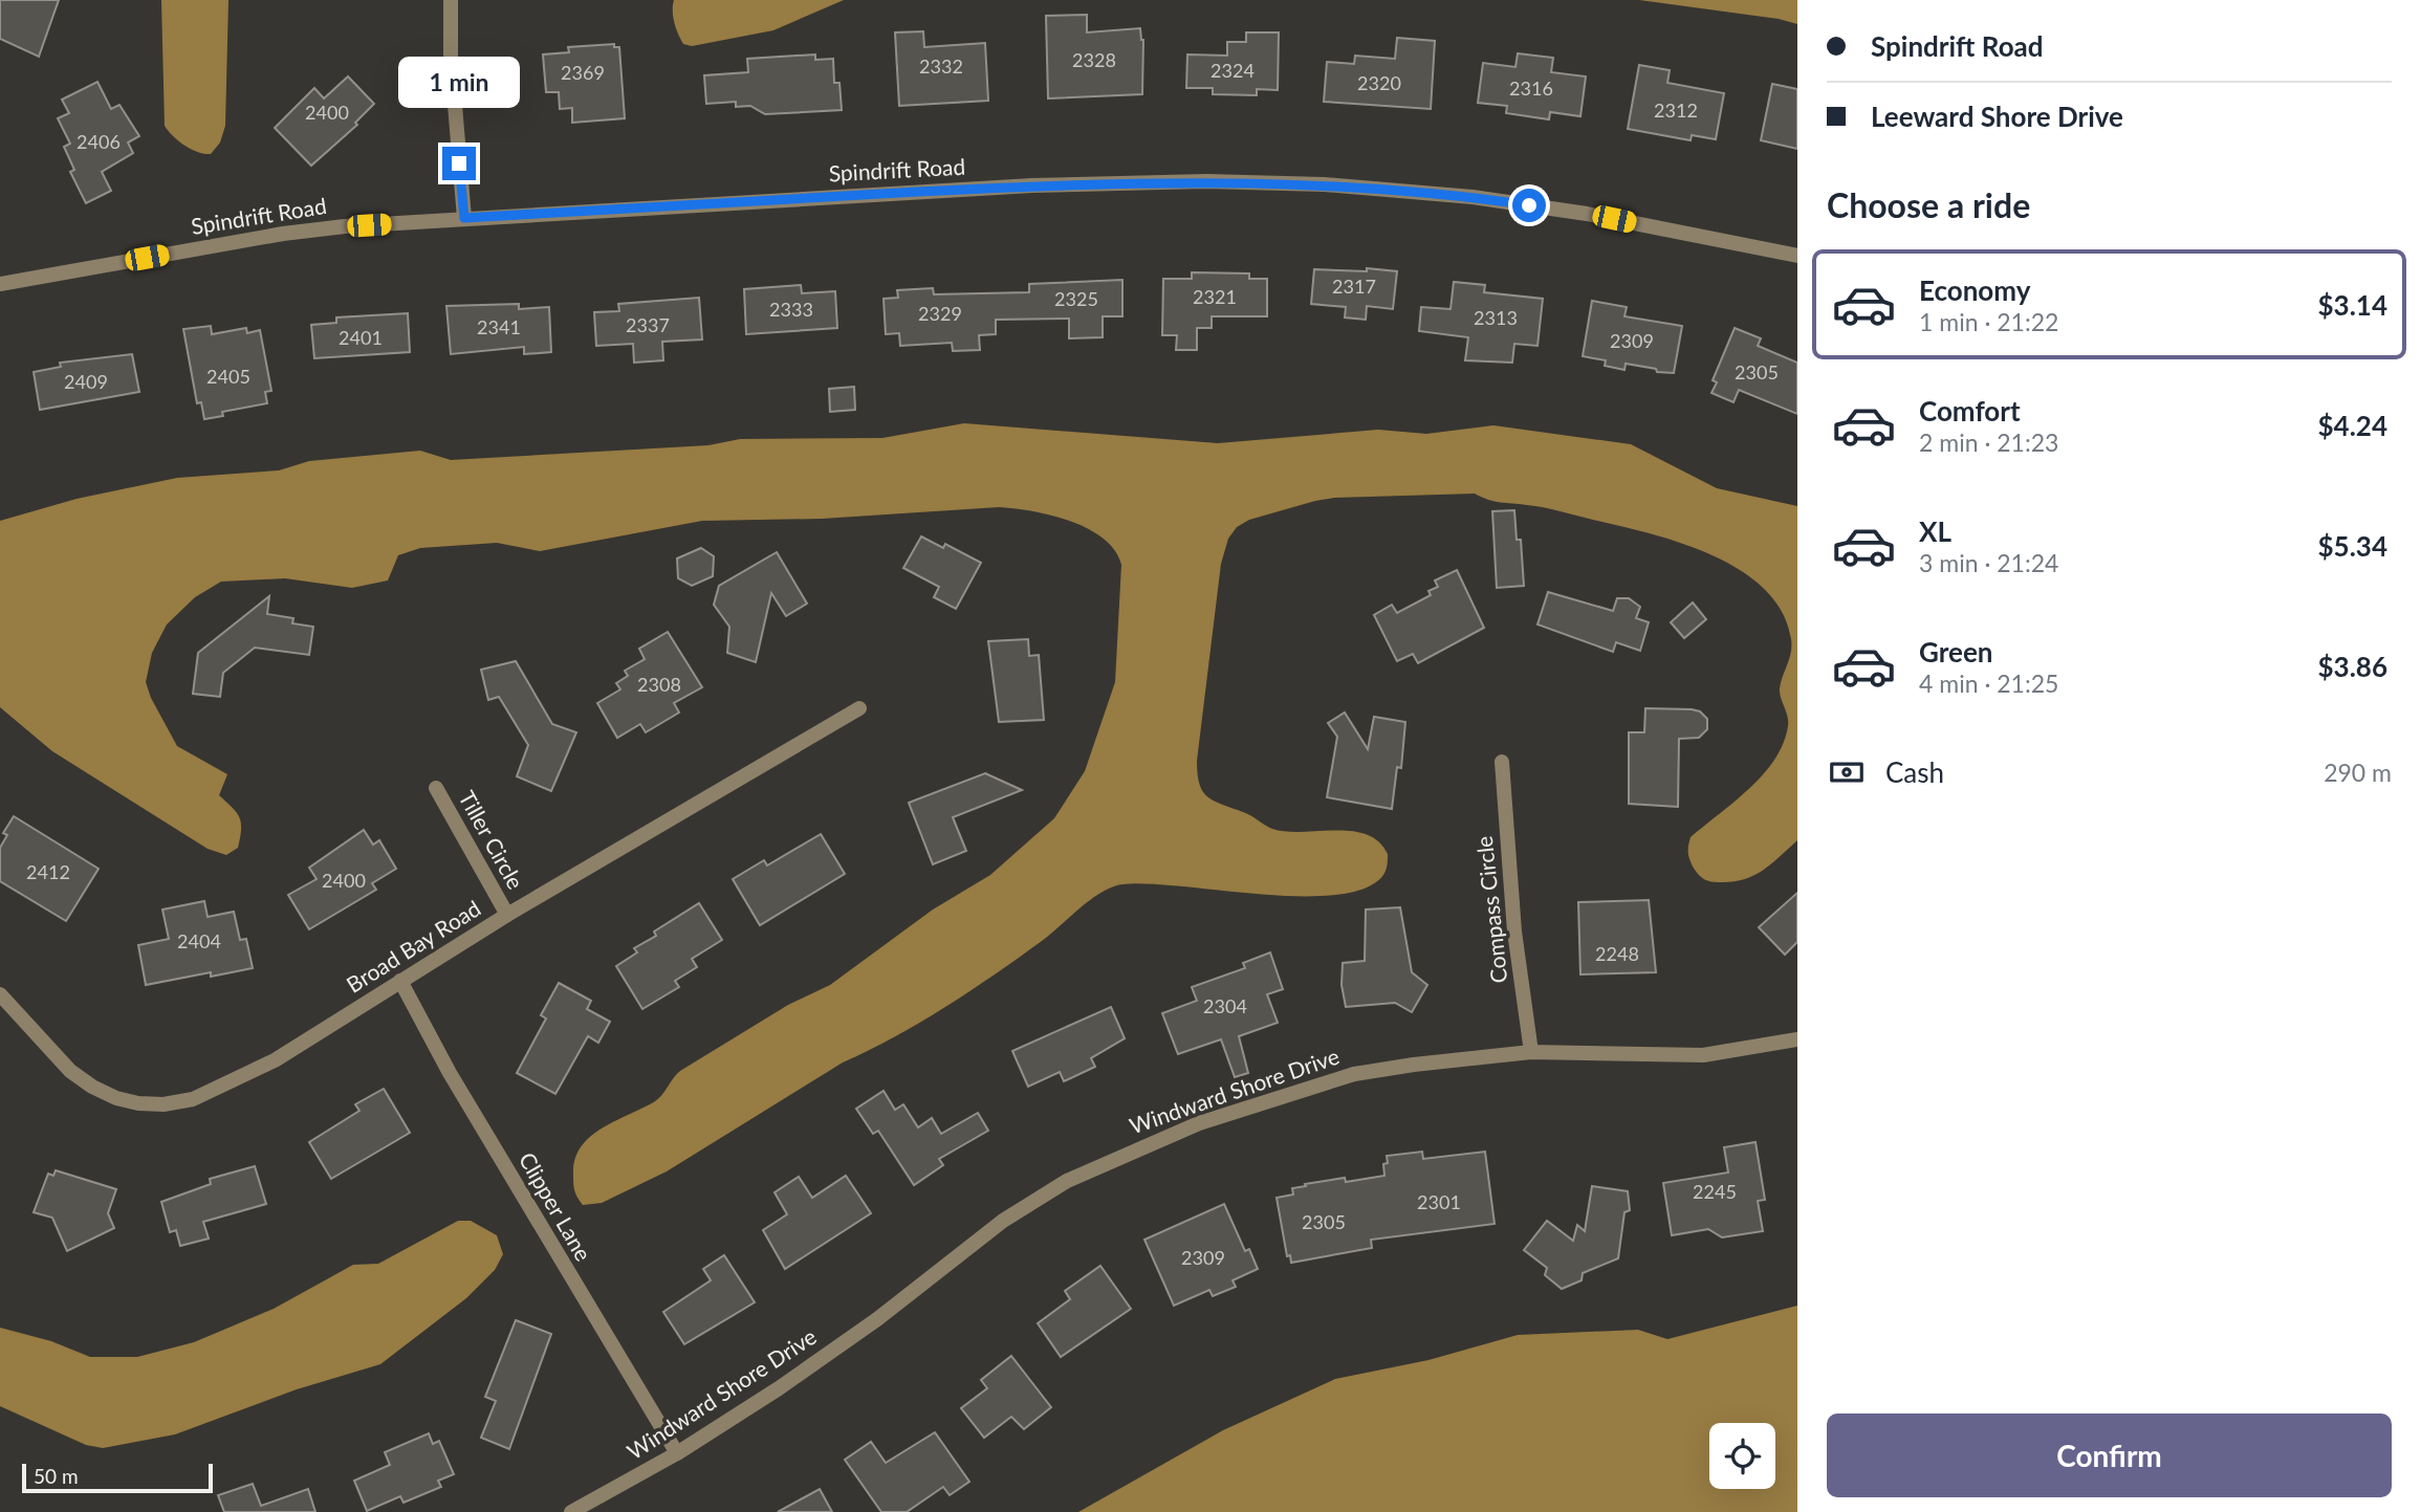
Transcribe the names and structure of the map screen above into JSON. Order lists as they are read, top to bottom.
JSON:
{
  "streets": {
    "street": [
      "Spindrift Road",
      "Tiller Circle",
      "Compass Circle",
      "Broad Bay Road",
      "Windward Shore Drive",
      "Clipper Lane"
    ]
  },
  "crossings": [
    ["Tiller Circle", "Broad Bay Road"],
    ["Compass Circle", "Windward Shore Drive"],
    ["Broad Bay Road", "Clipper Lane"],
    ["Windward Shore Drive", "Clipper Lane"]
  ],
  "house_numbers": [
    "2328",
    "2332",
    "2324",
    "2369",
    "2320",
    "2316",
    "2312",
    "2400",
    "2406",
    "2317",
    "2321",
    "2325",
    "2333",
    "2329",
    "2313",
    "2337",
    "2341",
    "2401",
    "2309",
    "2305",
    "2405",
    "2409",
    "2308",
    "2412",
    "2400",
    "2404",
    "2248",
    "2304",
    "2245",
    "2301",
    "2305",
    "2309"
  ],
  "scale_bar": "50 m",
  "page": {
    "banner": ["Spindrift Road", "Leeward Shore Drive"],
    "bubble": "1 min",
    "heading": "Choose a ride",
    "list": [
      {
        "name": "Economy",
        "note": "1 min · 21:22",
        "value": "$3.14"
      },
      {
        "name": "Comfort",
        "note": "2 min · 21:23",
        "value": "$4.24"
      },
      {
        "name": "XL",
        "note": "3 min · 21:24",
        "value": "$5.34"
      },
      {
        "name": "Green",
        "note": "4 min · 21:25",
        "value": "$3.86"
      }
    ],
    "pay": ["Cash", "290 m"],
    "buttons": "Confirm",
    "scale": "50 m"
  }
}
